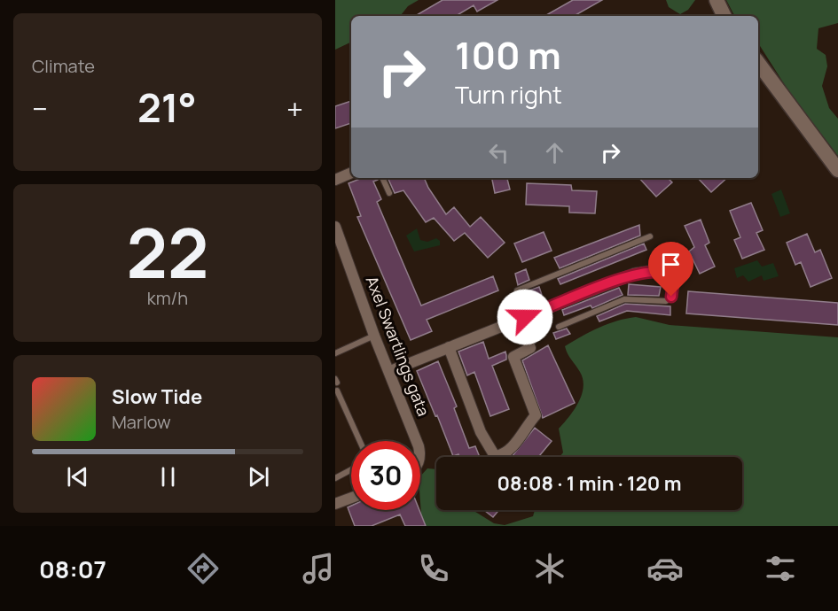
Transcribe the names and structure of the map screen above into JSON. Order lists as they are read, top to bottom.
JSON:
{
  "streets": {
    "street": ["Axel Swartlings gata"]
  },
  "page": {
    "tile": [
      "Climate",
      ["22", "km/h"]
    ],
    "turn": ["100 m", "Turn right"],
    "heat": ["−", "21°", "+"],
    "song": ["Slow Tide", "Marlow"],
    "limit": "30",
    "trip": "08:08 · 1 min · 120 m",
    "tabs": "08:07"
  }
}
